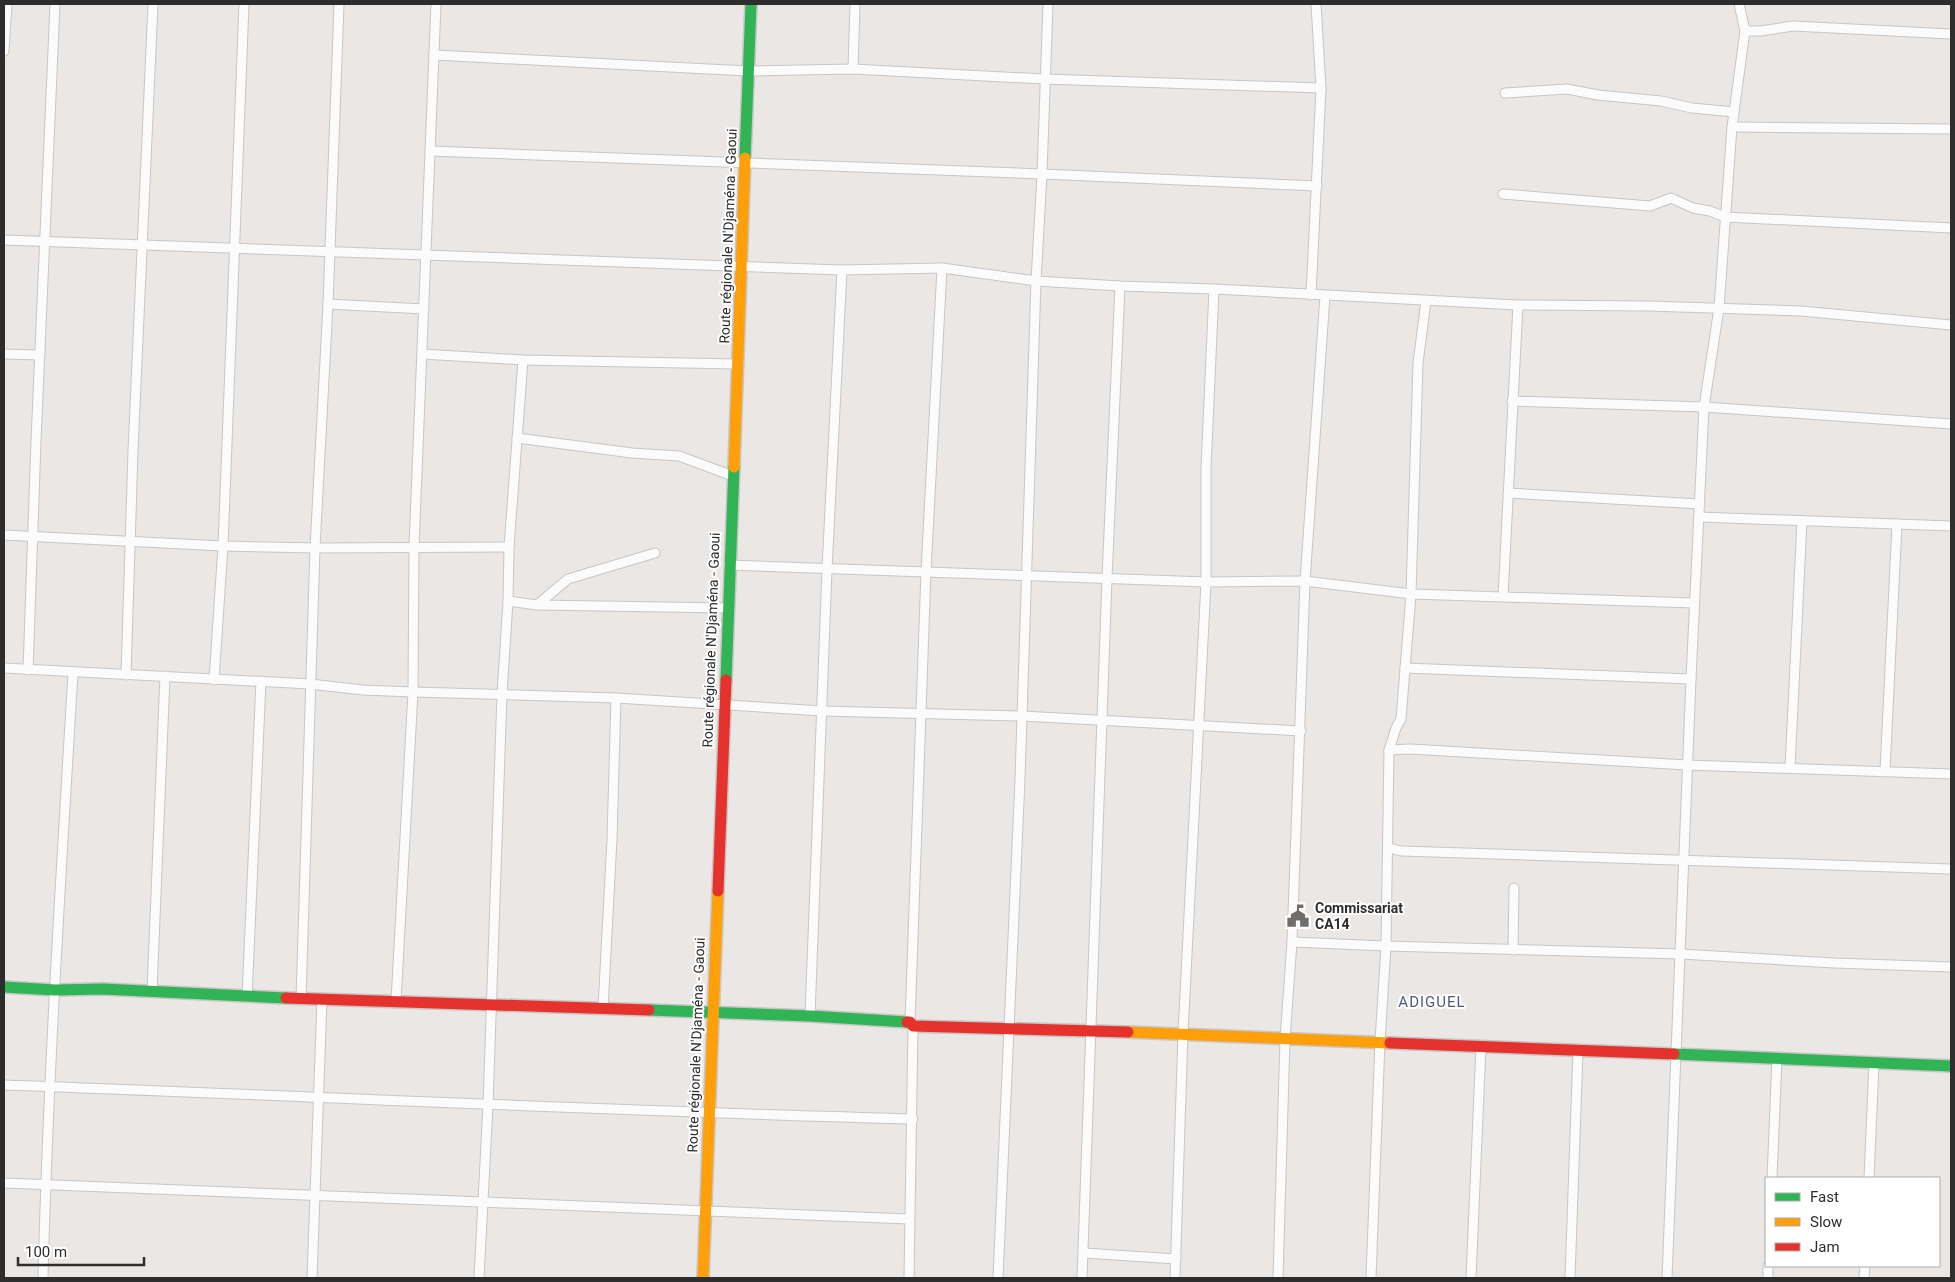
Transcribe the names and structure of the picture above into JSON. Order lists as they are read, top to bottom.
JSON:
{
  "streets": {
    "street": ["Route régionale N'Djaména - Gaoui"]
  },
  "districts": ["ADIGUEL"],
  "places": {
    "public building": ["Commissariat CA14"]
  },
  "legend": ["Fast", "Slow", "Jam"],
  "scale_bar": "100 m"
}
